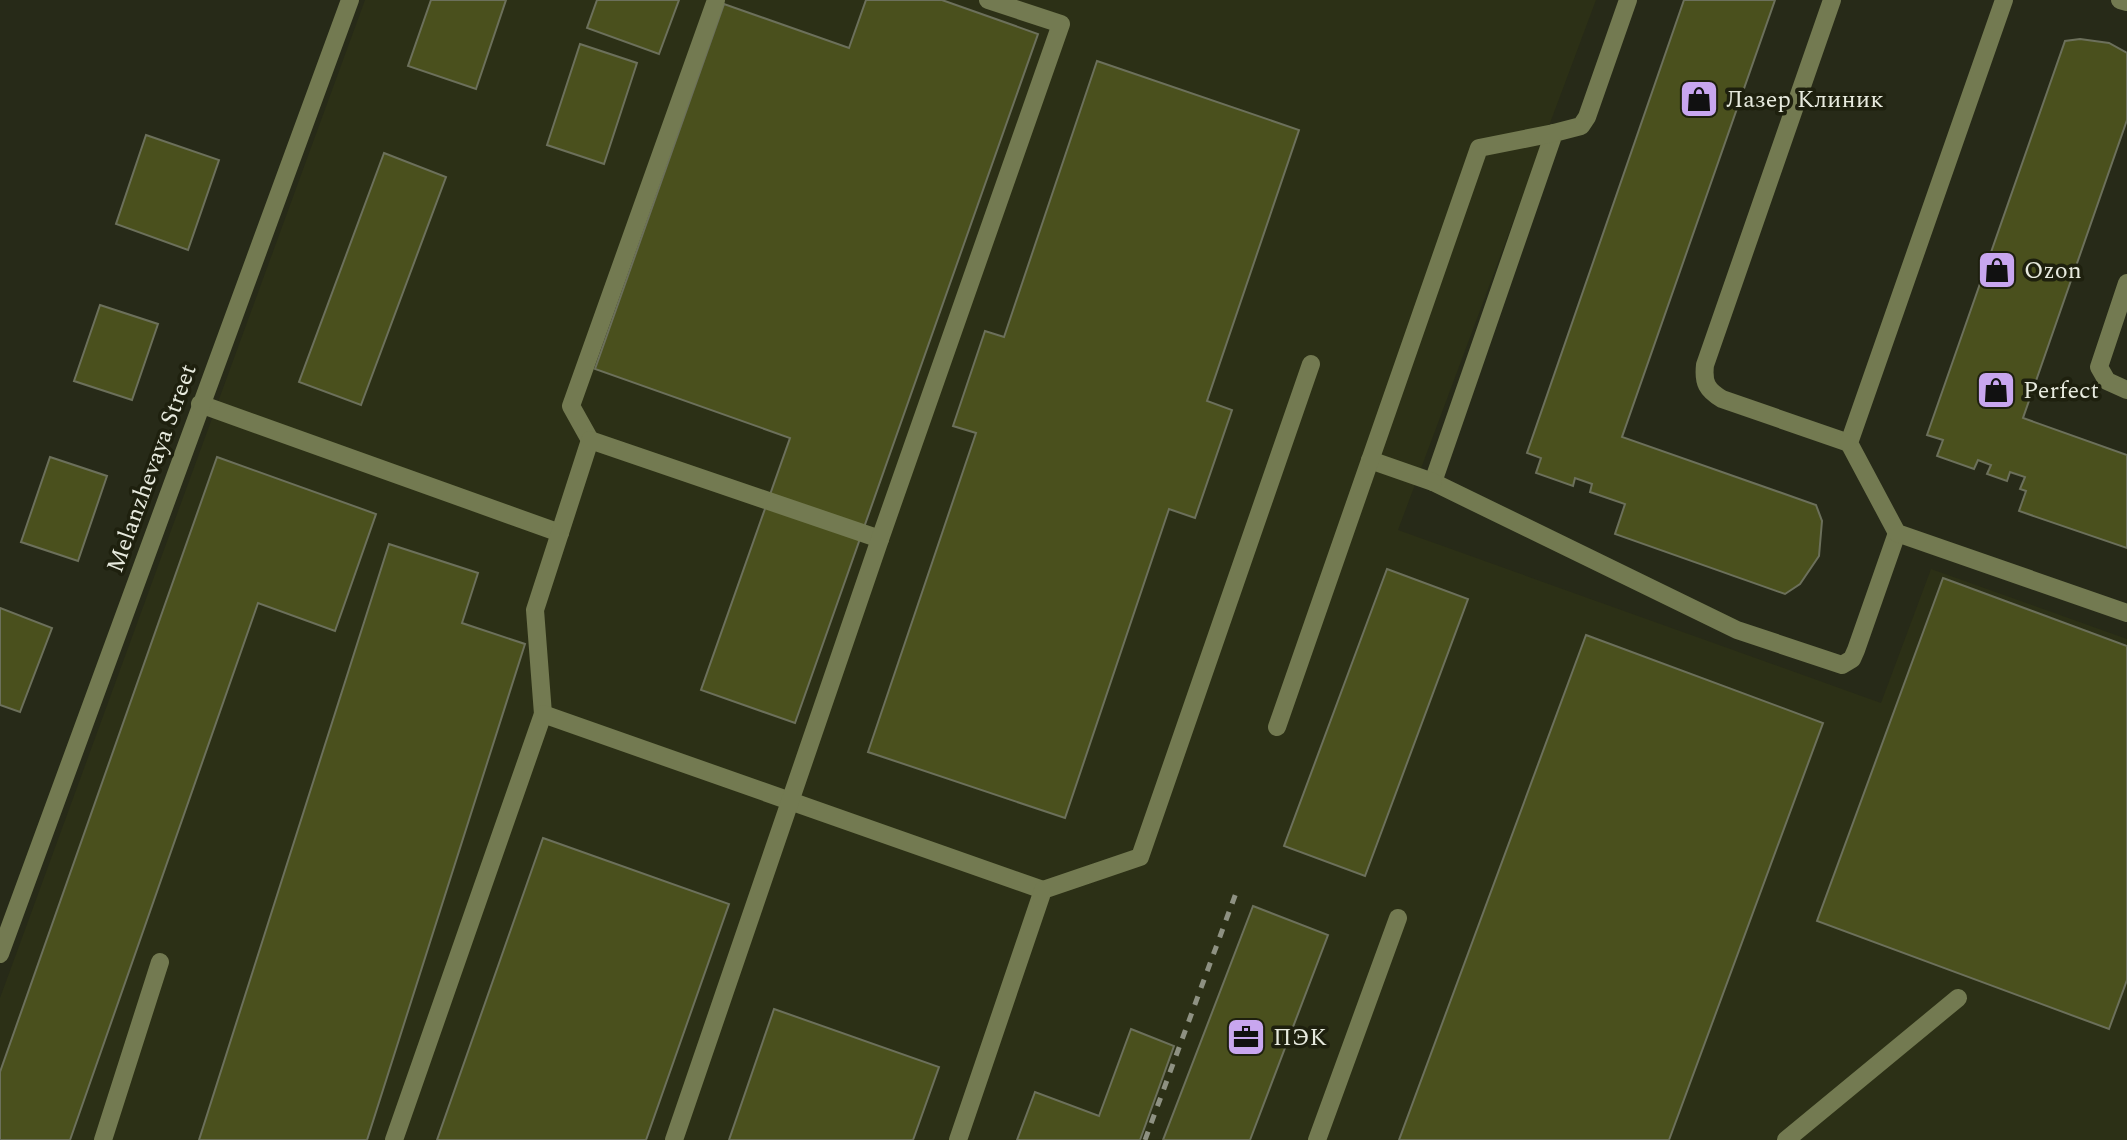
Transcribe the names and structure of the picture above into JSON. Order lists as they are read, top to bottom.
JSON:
{
  "streets": {
    "street": ["Melanzhevaya Street"]
  },
  "places": {
    "shop": ["Лазер Клиник", "Ozon", "Perfect"],
    "office": ["ПЭК"]
  }
}
